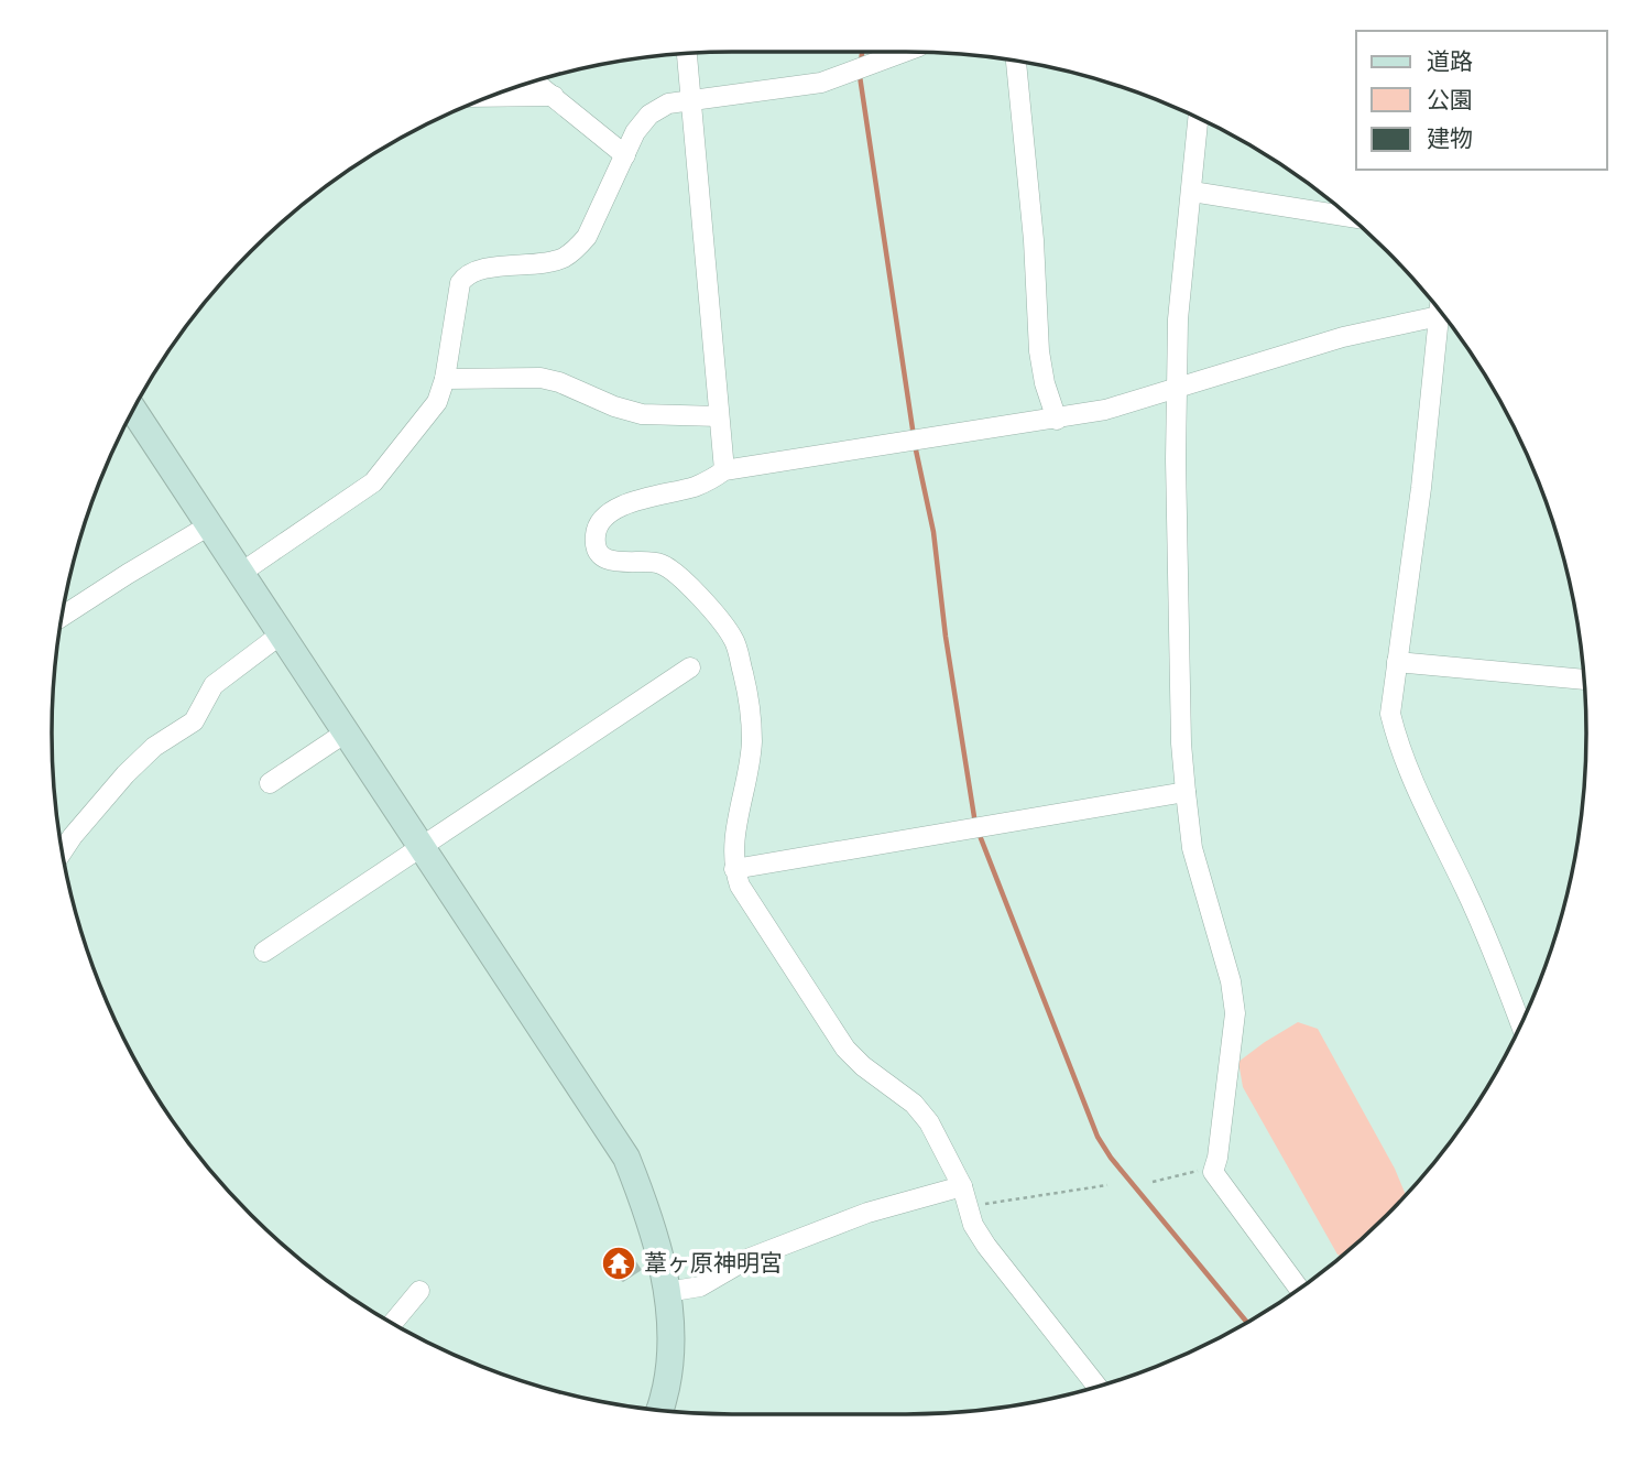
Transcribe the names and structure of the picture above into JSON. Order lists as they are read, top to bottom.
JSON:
{
  "places": {
    "temple": ["葦ヶ原神明宮"]
  },
  "legend": ["道路", "公園", "建物"]
}
